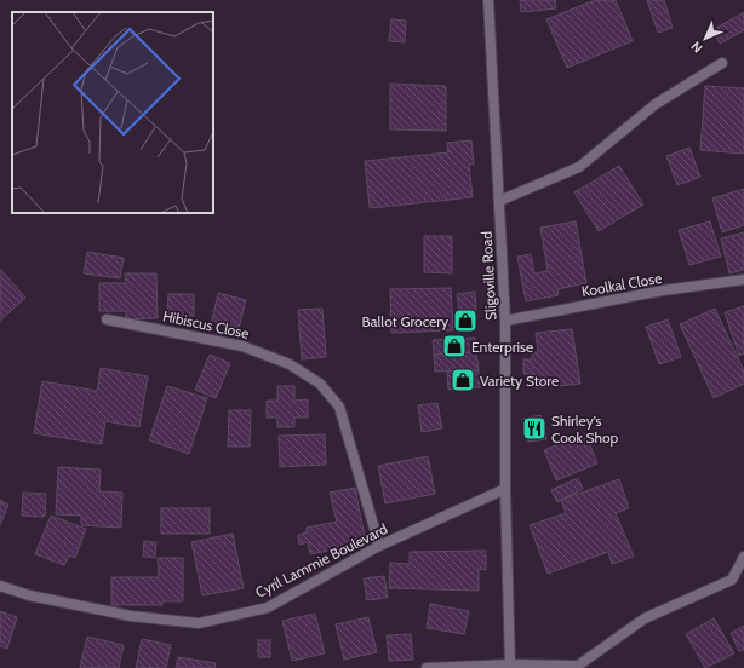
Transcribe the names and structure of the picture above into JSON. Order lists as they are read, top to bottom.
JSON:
{
  "streets": {
    "street": [
      "Sligoville Road",
      "Koolkal Close",
      "Hibiscus Close",
      "Cyril Lammie Boulevard"
    ]
  },
  "crossings": [
    ["Sligoville Road", "Koolkal Close"],
    ["Sligoville Road", "Cyril Lammie Boulevard"],
    ["Hibiscus Close", "Cyril Lammie Boulevard"]
  ],
  "places": {
    "shop": ["Ballot Grocery", "Enterprise", "Variety Store"],
    "restaurant": ["Shirley's Cook Shop"]
  },
  "north": "bottom left"
}
